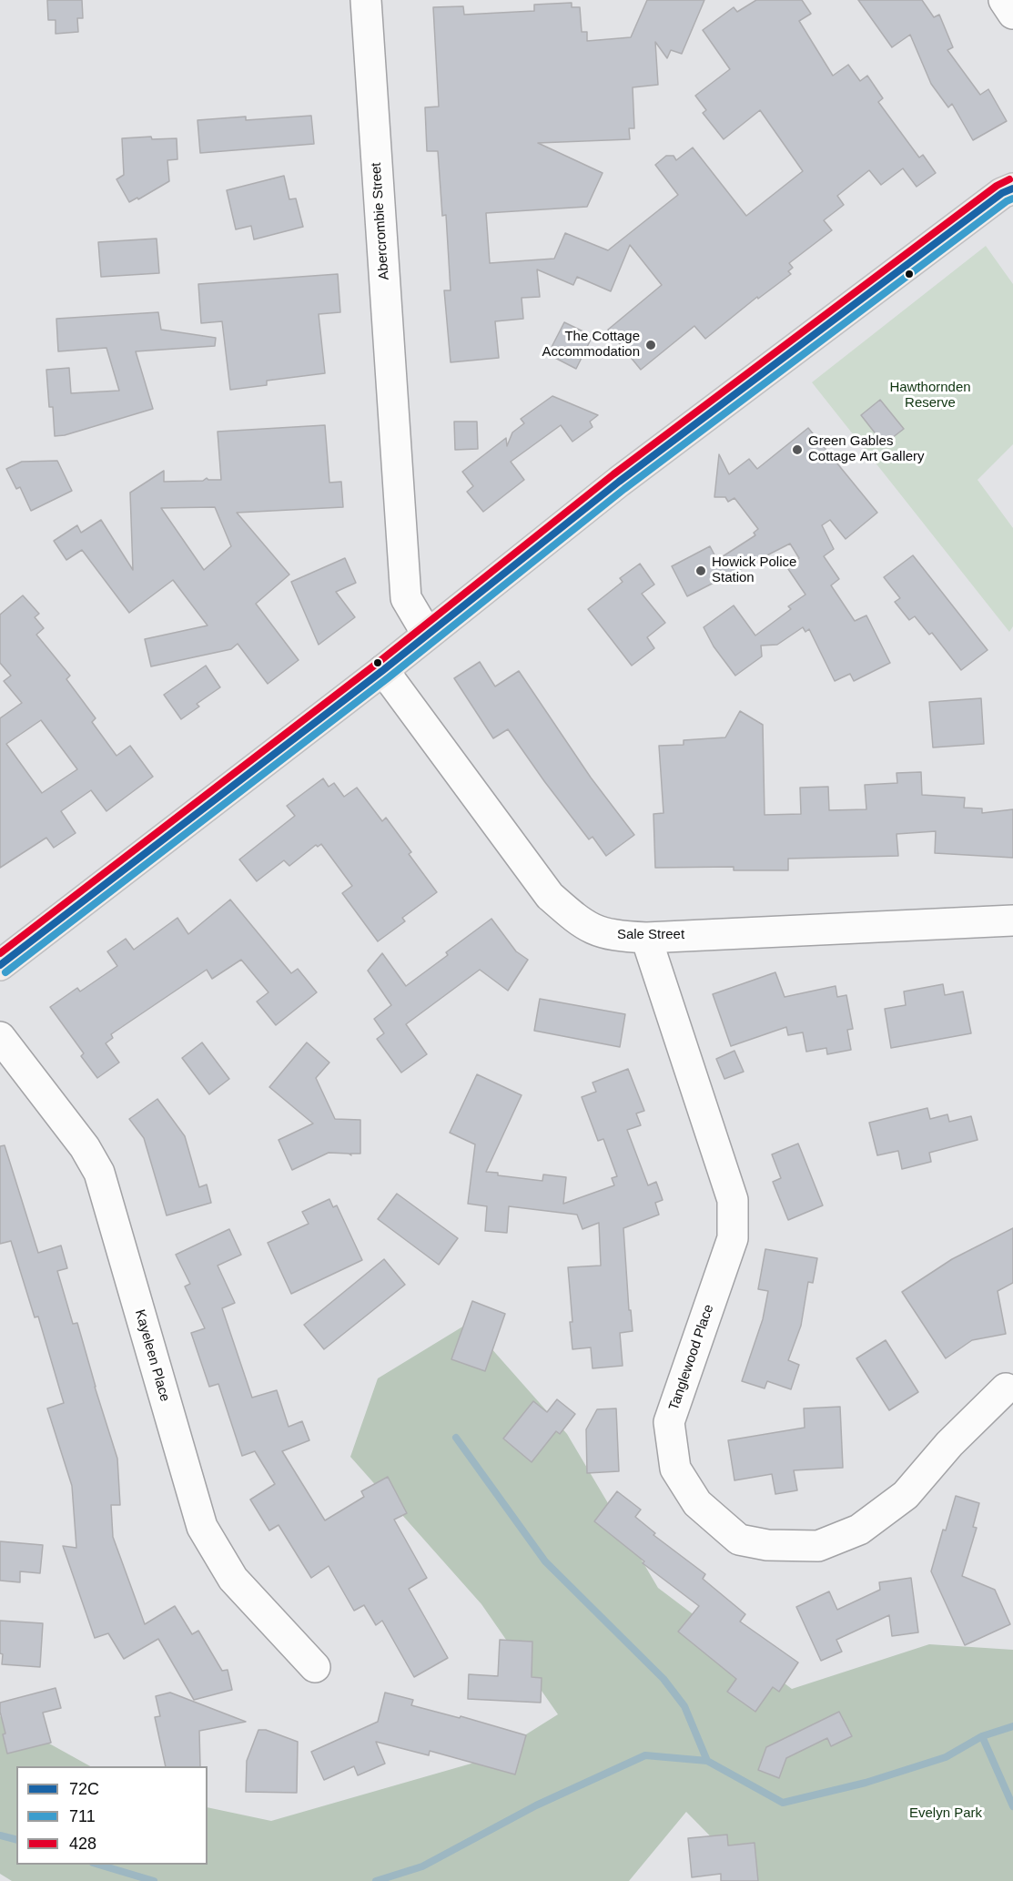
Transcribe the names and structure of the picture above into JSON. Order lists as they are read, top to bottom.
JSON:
{
  "streets": {
    "street": [
      "Abercrombie Street",
      "Sale Street",
      "Kayeleen Place",
      "Tanglewood Place"
    ]
  },
  "crossings": [
    ["Sale Street", "Tanglewood Place"]
  ],
  "parks": ["Hawthornden Reserve", "Evelyn Park"],
  "places": ["The Cottage Accommodation", "Green Gables Cottage Art Gallery", "Howick Police Station"],
  "lines": ["transit line 428", "transit line 72C", "transit line 711"],
  "legend": ["72C", "711", "428"]
}
